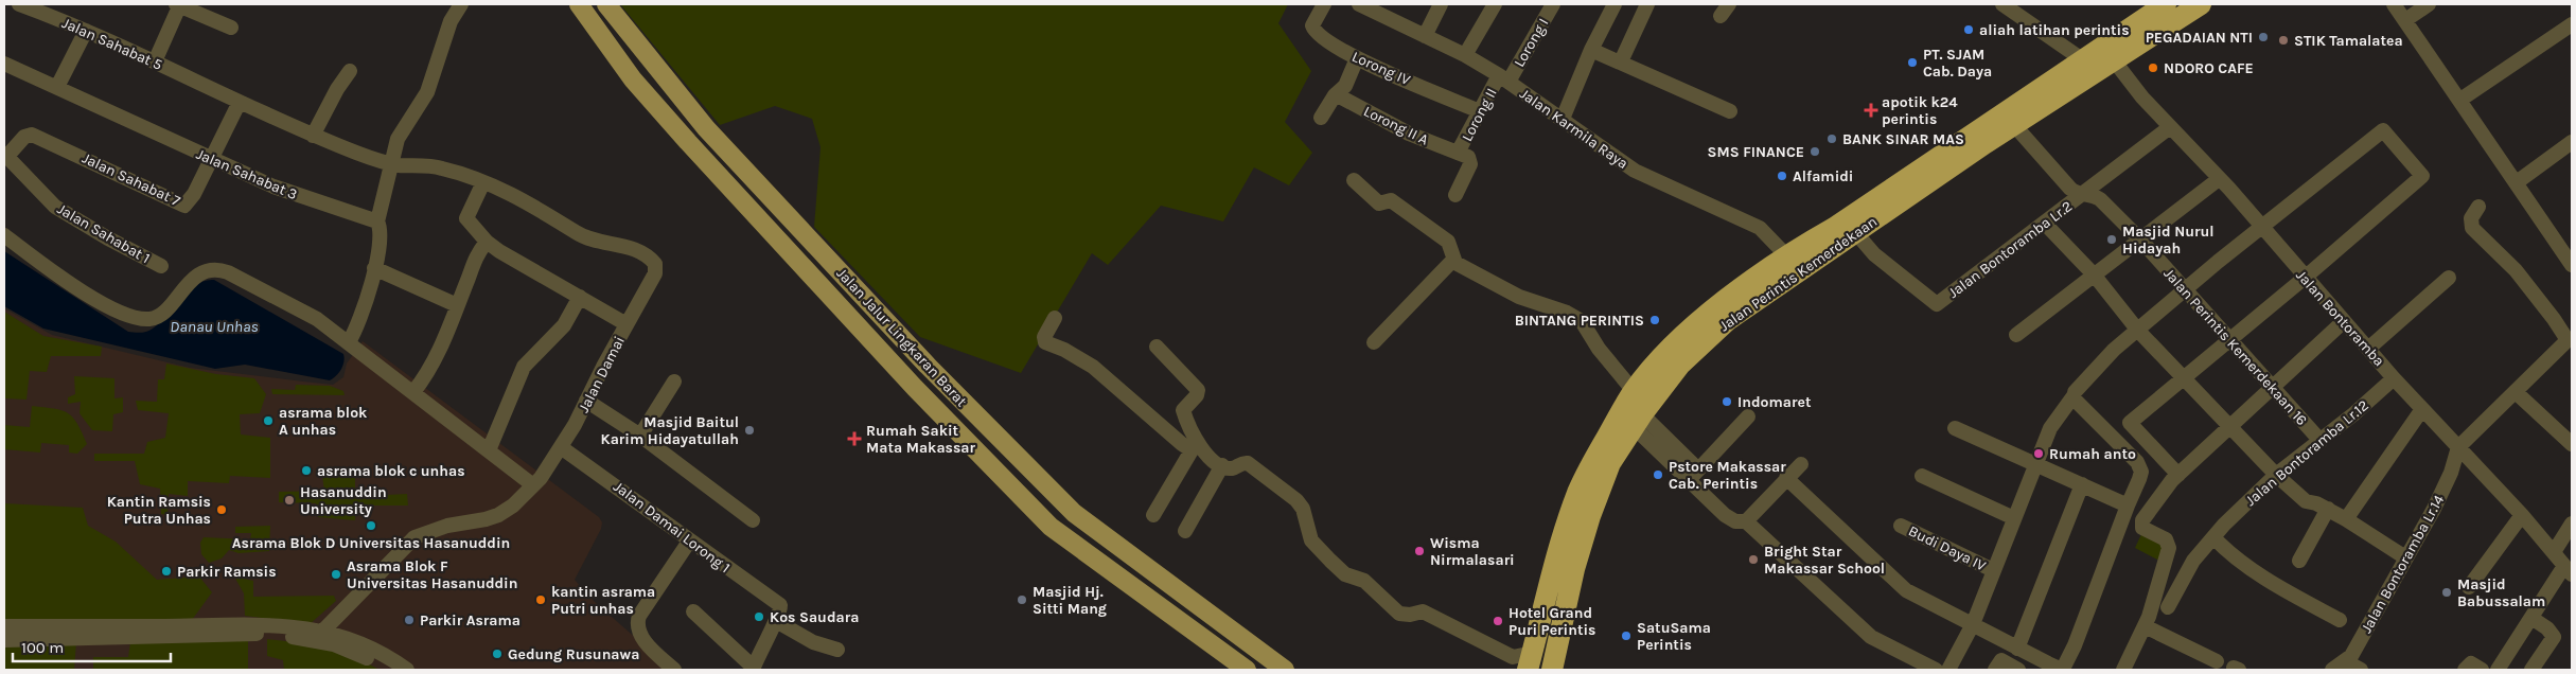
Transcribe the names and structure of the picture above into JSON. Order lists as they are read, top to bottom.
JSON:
{
  "streets": {
    "highway": ["Jalan Perintis Kemerdekaan"],
    "main road": ["Jalan Jalur Lingkaran Barat"],
    "street": [
      "Lorong I",
      "Jalan Sahabat 5",
      "Lorong IV",
      "Lorong II",
      "Lorong II A",
      "Jalan Karmila Raya",
      "Jalan Sahabat 3",
      "Jalan Sahabat 7",
      "Jalan Sahabat 1",
      "Jalan Bontoramba Lr.2",
      "Jalan Bontoramba",
      "Jalan Perintis Kemerdekaan 16",
      "Jalan Damai",
      "Jalan Bontoramba Lr.12",
      "Jalan Damai Lorong 1",
      "Budi Daya IV",
      "Jalan Bontoramba Lr.14"
    ]
  },
  "crossings": [
    ["Lorong I", "Lorong II"],
    ["Lorong I", "Jalan Karmila Raya"],
    ["Jalan Sahabat 5", "Jalan Sahabat 7"],
    ["Jalan Sahabat 5", "Jalan Damai"],
    ["Lorong IV", "Lorong II"],
    ["Lorong II", "Lorong II A"],
    ["Lorong II", "Jalan Karmila Raya"],
    ["Jalan Karmila Raya", "Jalan Perintis Kemerdekaan"],
    ["Jalan Sahabat 3", "Jalan Sahabat 7"],
    ["Jalan Sahabat 7", "Jalan Sahabat 1"],
    ["Jalan Bontoramba Lr.2", "Jalan Perintis Kemerdekaan"],
    ["Jalan Bontoramba Lr.2", "Jalan Bontoramba"],
    ["Jalan Bontoramba Lr.2", "Jalan Perintis Kemerdekaan 16"],
    ["Jalan Perintis Kemerdekaan", "Jalan Bontoramba"],
    ["Jalan Perintis Kemerdekaan", "Jalan Perintis Kemerdekaan 16"],
    ["Jalan Bontoramba", "Jalan Bontoramba Lr.12"],
    ["Jalan Bontoramba", "Jalan Bontoramba Lr.14"],
    ["Jalan Perintis Kemerdekaan 16", "Jalan Bontoramba Lr.12"],
    ["Jalan Damai", "Jalan Damai Lorong 1"]
  ],
  "water": ["Danau Unhas"],
  "places": {
    "other": [
      "aliah latihan perintis",
      "PEGADAIAN NTI",
      "STIK Tamalatea",
      "PT. SJAM Cab. Daya",
      "NDORO CAFE",
      "BANK SINAR MAS",
      "SMS FINANCE",
      "Alfamidi",
      "Masjid Nurul Hidayah",
      "BINTANG PERINTIS",
      "Indomaret",
      "asrama blok A unhas",
      "Masjid Baitul Karim Hidayatullah",
      "Rumah anto",
      "asrama blok c unhas",
      "Pstore Makassar Cab. Perintis",
      "Hasanuddin University",
      "Kantin Ramsis Putra Unhas",
      "Asrama Blok D Universitas Hasanuddin",
      "Wisma Nirmalasari",
      "Bright Star Makassar School",
      "Parkir Ramsis",
      "Asrama Blok F Universitas Hasanuddin",
      "Masjid Babussalam",
      "kantin asrama Putri unhas",
      "Masjid Hj. Sitti Mang",
      "Kos Saudara",
      "Parkir Asrama",
      "Hotel Grand Puri Perintis",
      "SatuSama Perintis",
      "Gedung Rusunawa"
    ],
    "health": ["apotik k24 perintis", "Rumah Sakit Mata Makassar"]
  },
  "scale_bar": "100 m"
}
